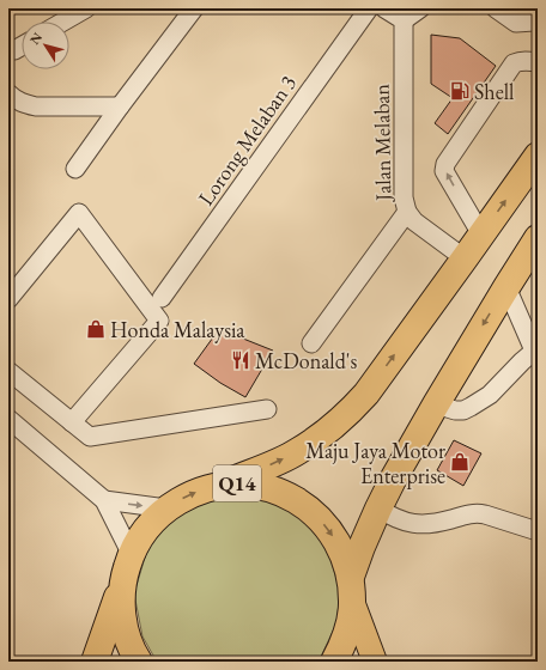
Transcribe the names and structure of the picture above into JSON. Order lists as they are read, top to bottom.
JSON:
{
  "streets": {
    "highway": ["Q14"],
    "street": ["Lorong Melaban 3", "Jalan Melaban"]
  },
  "crossings": [
    ["Jalan Melaban", "Q14"]
  ],
  "places": {
    "fuel station": ["Shell"],
    "shop": ["Honda Malaysia", "Maju Jaya Motor Enterprise"],
    "restaurant": ["McDonald's"]
  },
  "north": "top left"
}
